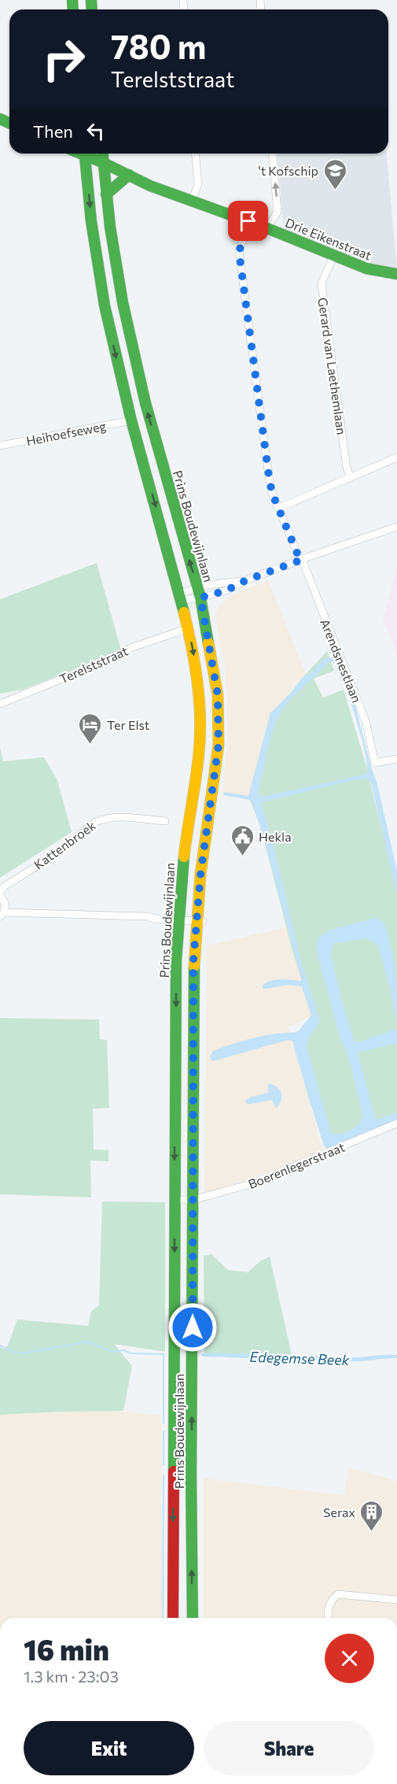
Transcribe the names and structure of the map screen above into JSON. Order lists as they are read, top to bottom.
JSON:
{
  "streets": {
    "main road": ["Drie Eikenstraat", "Prins Boudewijnlaan"],
    "street": [
      "Gerard van Laethemlaan",
      "Heihoefseweg",
      "Arendsnestlaan",
      "Terelststraat",
      "Kattenbroek",
      "Boerenlegerstraat"
    ]
  },
  "crossings": [
    ["Drie Eikenstraat", "Gerard van Laethemlaan"],
    ["Drie Eikenstraat", "Prins Boudewijnlaan"],
    ["Drie Eikenstraat", "Arendsnestlaan"],
    ["Heihoefseweg", "Prins Boudewijnlaan"],
    ["Prins Boudewijnlaan", "Terelststraat"],
    ["Prins Boudewijnlaan", "Kattenbroek"],
    ["Prins Boudewijnlaan", "Boerenlegerstraat"]
  ],
  "water": ["Edegemse Beek"],
  "places": {
    "school or university": ["'t Kofschip"],
    "hotel": ["Ter Elst"],
    "public building": ["Hekla"],
    "building": ["Serax"]
  },
  "page": {
    "turn": ["780 m", "Terelststraat"],
    "then": "Then",
    "heading": ["16 min", "1.3 km · 23:03"],
    "buttons": ["Exit", "Share"]
  }
}
